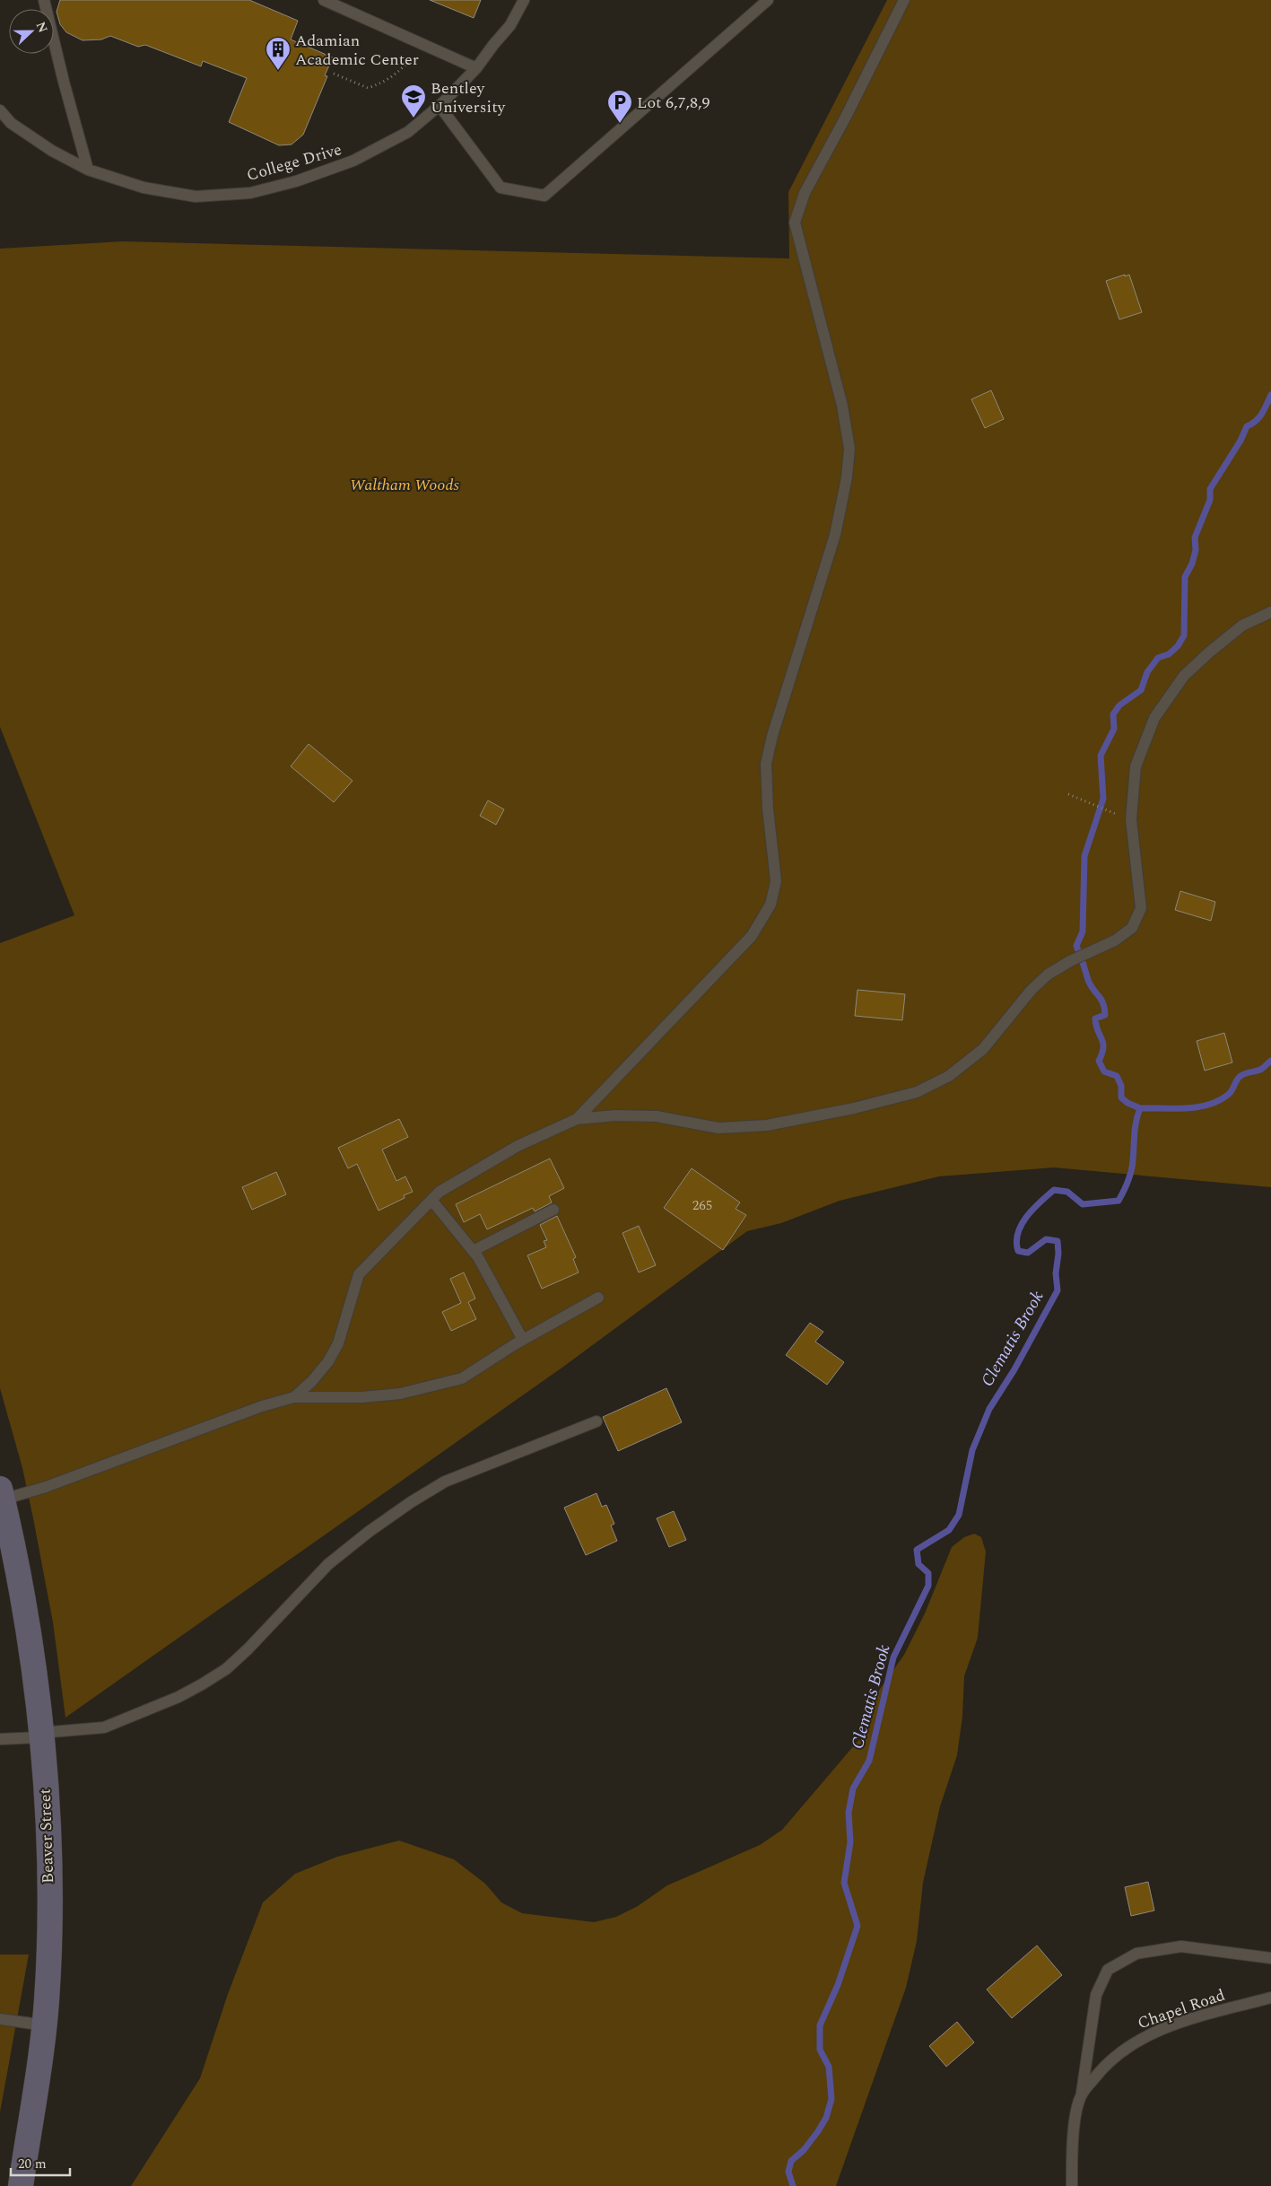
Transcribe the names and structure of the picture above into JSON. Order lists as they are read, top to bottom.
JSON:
{
  "streets": {
    "main road": ["Beaver Street"],
    "lane": ["College Drive", "Chapel Road"]
  },
  "water": ["Clematis Brook"],
  "parks": ["Waltham Woods"],
  "places": {
    "building": ["Adamian Academic Center"],
    "school or university": ["Bentley University"],
    "parking": ["Lot 6,7,8,9"]
  },
  "house_numbers": ["265"],
  "scale_bar": "20 m",
  "north": "right"
}
